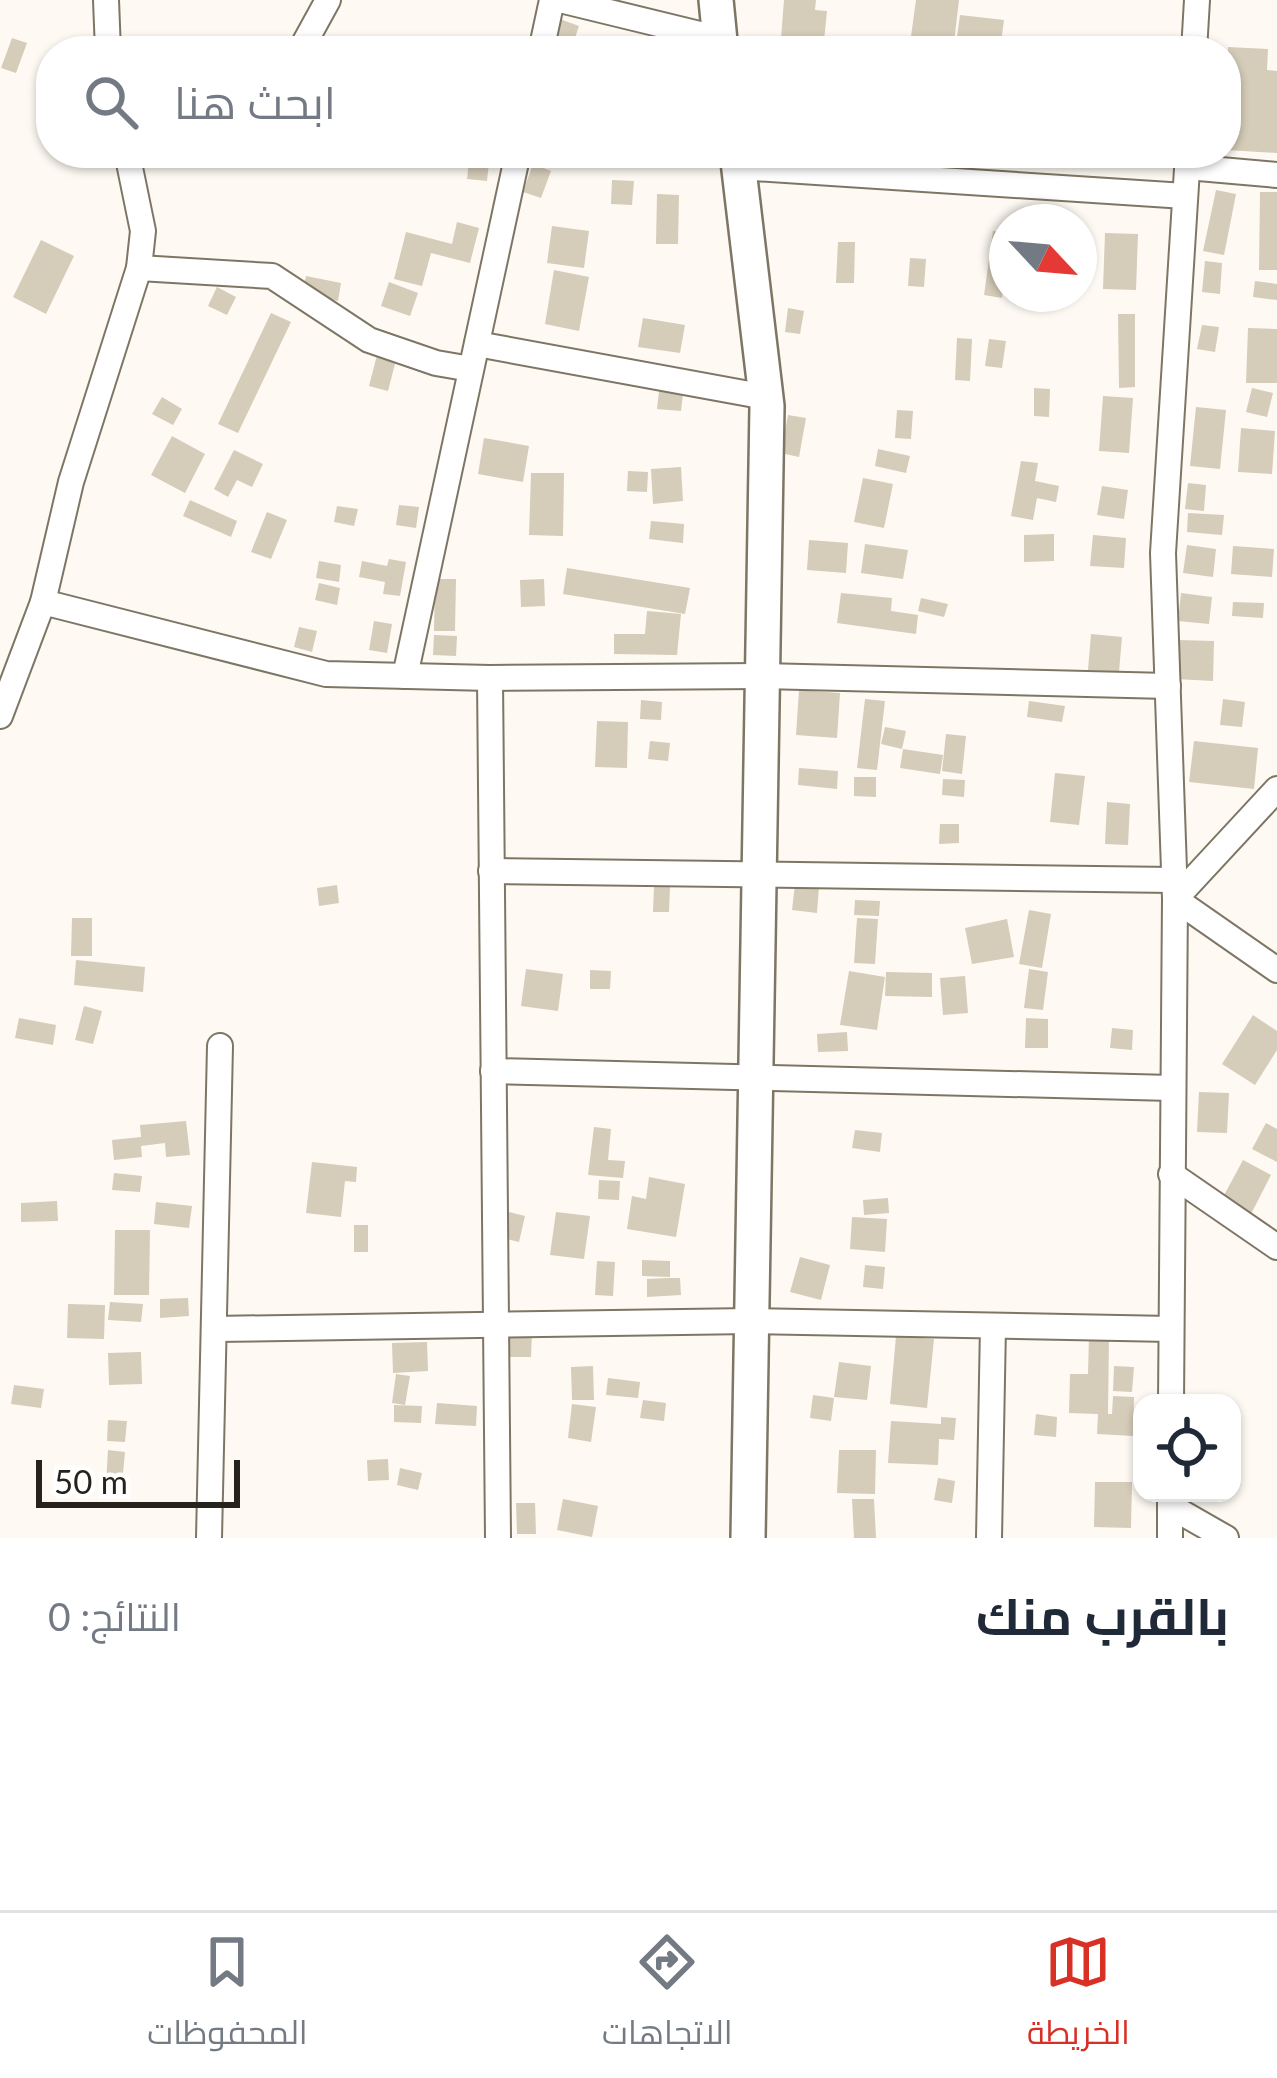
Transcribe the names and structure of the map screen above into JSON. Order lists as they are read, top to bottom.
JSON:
{
  "scale_bar": "50 m",
  "north": "bottom right",
  "page": {
    "search": "ابحث هنا",
    "scale": "50 m",
    "heading": ["بالقرب منك", "النتائج: 0"],
    "nav": ["الخريطة", "الاتجاهات", "المحفوظات"]
  }
}
